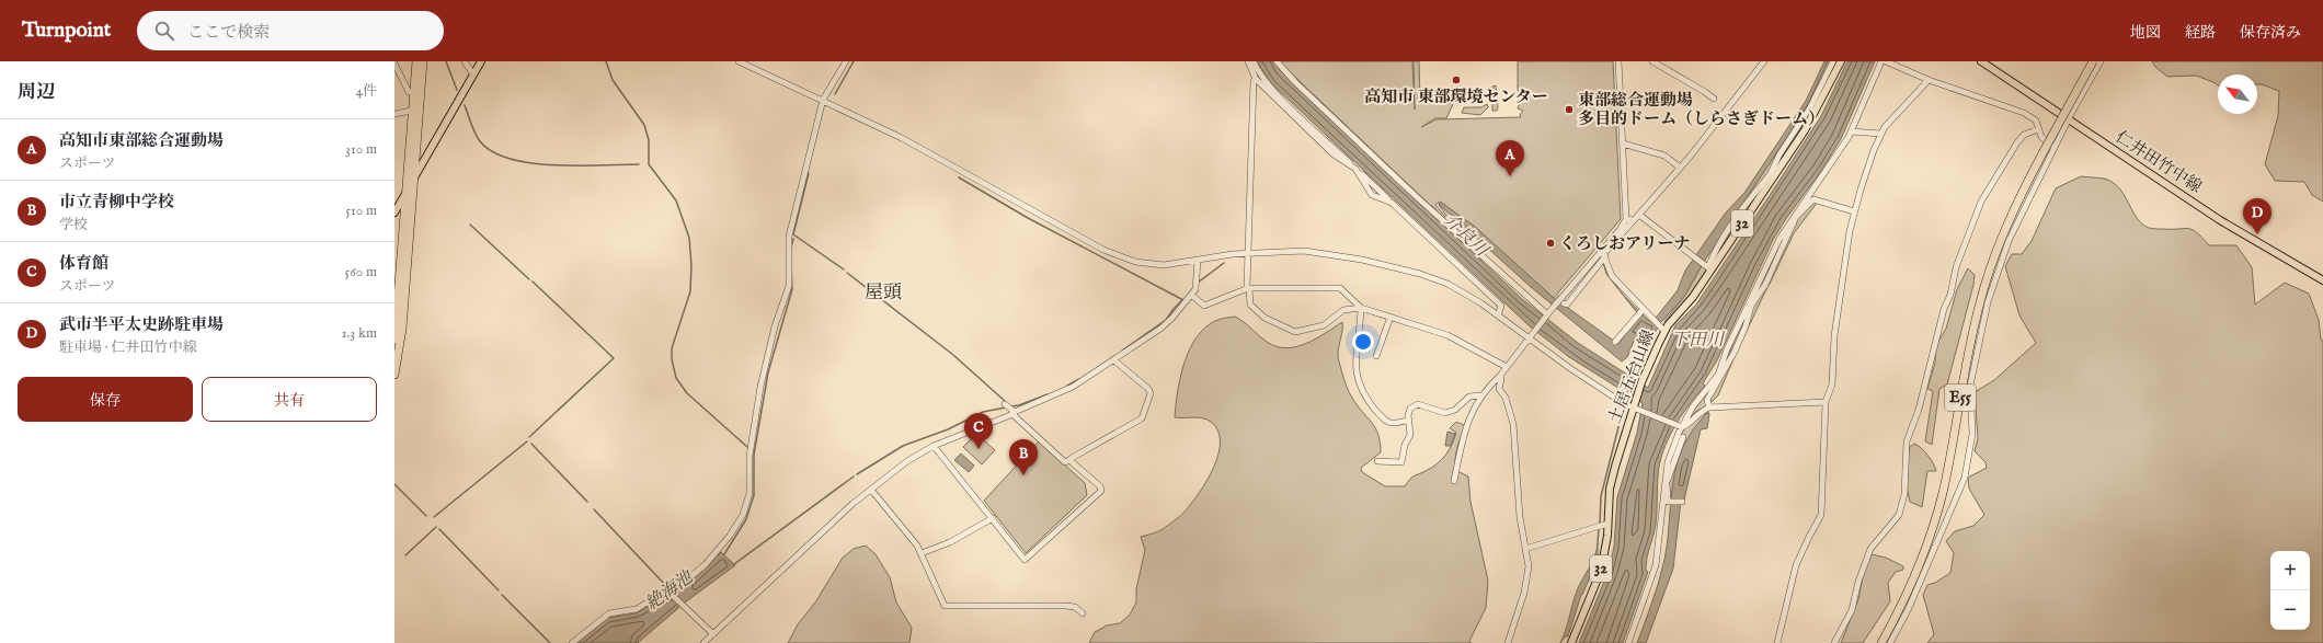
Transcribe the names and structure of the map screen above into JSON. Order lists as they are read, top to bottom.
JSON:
{
  "streets": {
    "highway": ["E55"],
    "main road": ["仁井田竹中線", "32", "土居五台山線"]
  },
  "districts": ["屋頭"],
  "water": ["介良川", "下田川", "絶海池"],
  "places": ["高知市 東部環境センター", "東部総合運動場 多目的ドーム（しらさぎドーム）", "くろしおアリーナ"],
  "north": "top left",
  "page": {
    "header": "Turnpoint",
    "search": "ここで検索",
    "nav": ["地図", "経路", "保存済み"],
    "heading": ["周辺", "4件"],
    "list": [
      {
        "mark": "A",
        "name": "高知市東部総合運動場",
        "note": "スポーツ",
        "value": "310 m"
      },
      {
        "mark": "B",
        "name": "市立青柳中学校",
        "note": "学校",
        "value": "510 m"
      },
      {
        "mark": "C",
        "name": "体育館",
        "note": "スポーツ",
        "value": "560 m"
      },
      {
        "mark": "D",
        "name": "武市半平太史跡駐車場",
        "note": "駐車場 · 仁井田竹中線",
        "value": "1.3 km"
      }
    ],
    "pins": [
      "A",
      "D",
      "C",
      "B"
    ],
    "buttons": ["保存", "共有"],
    "map_buttons": ["+", "−"]
  }
}
